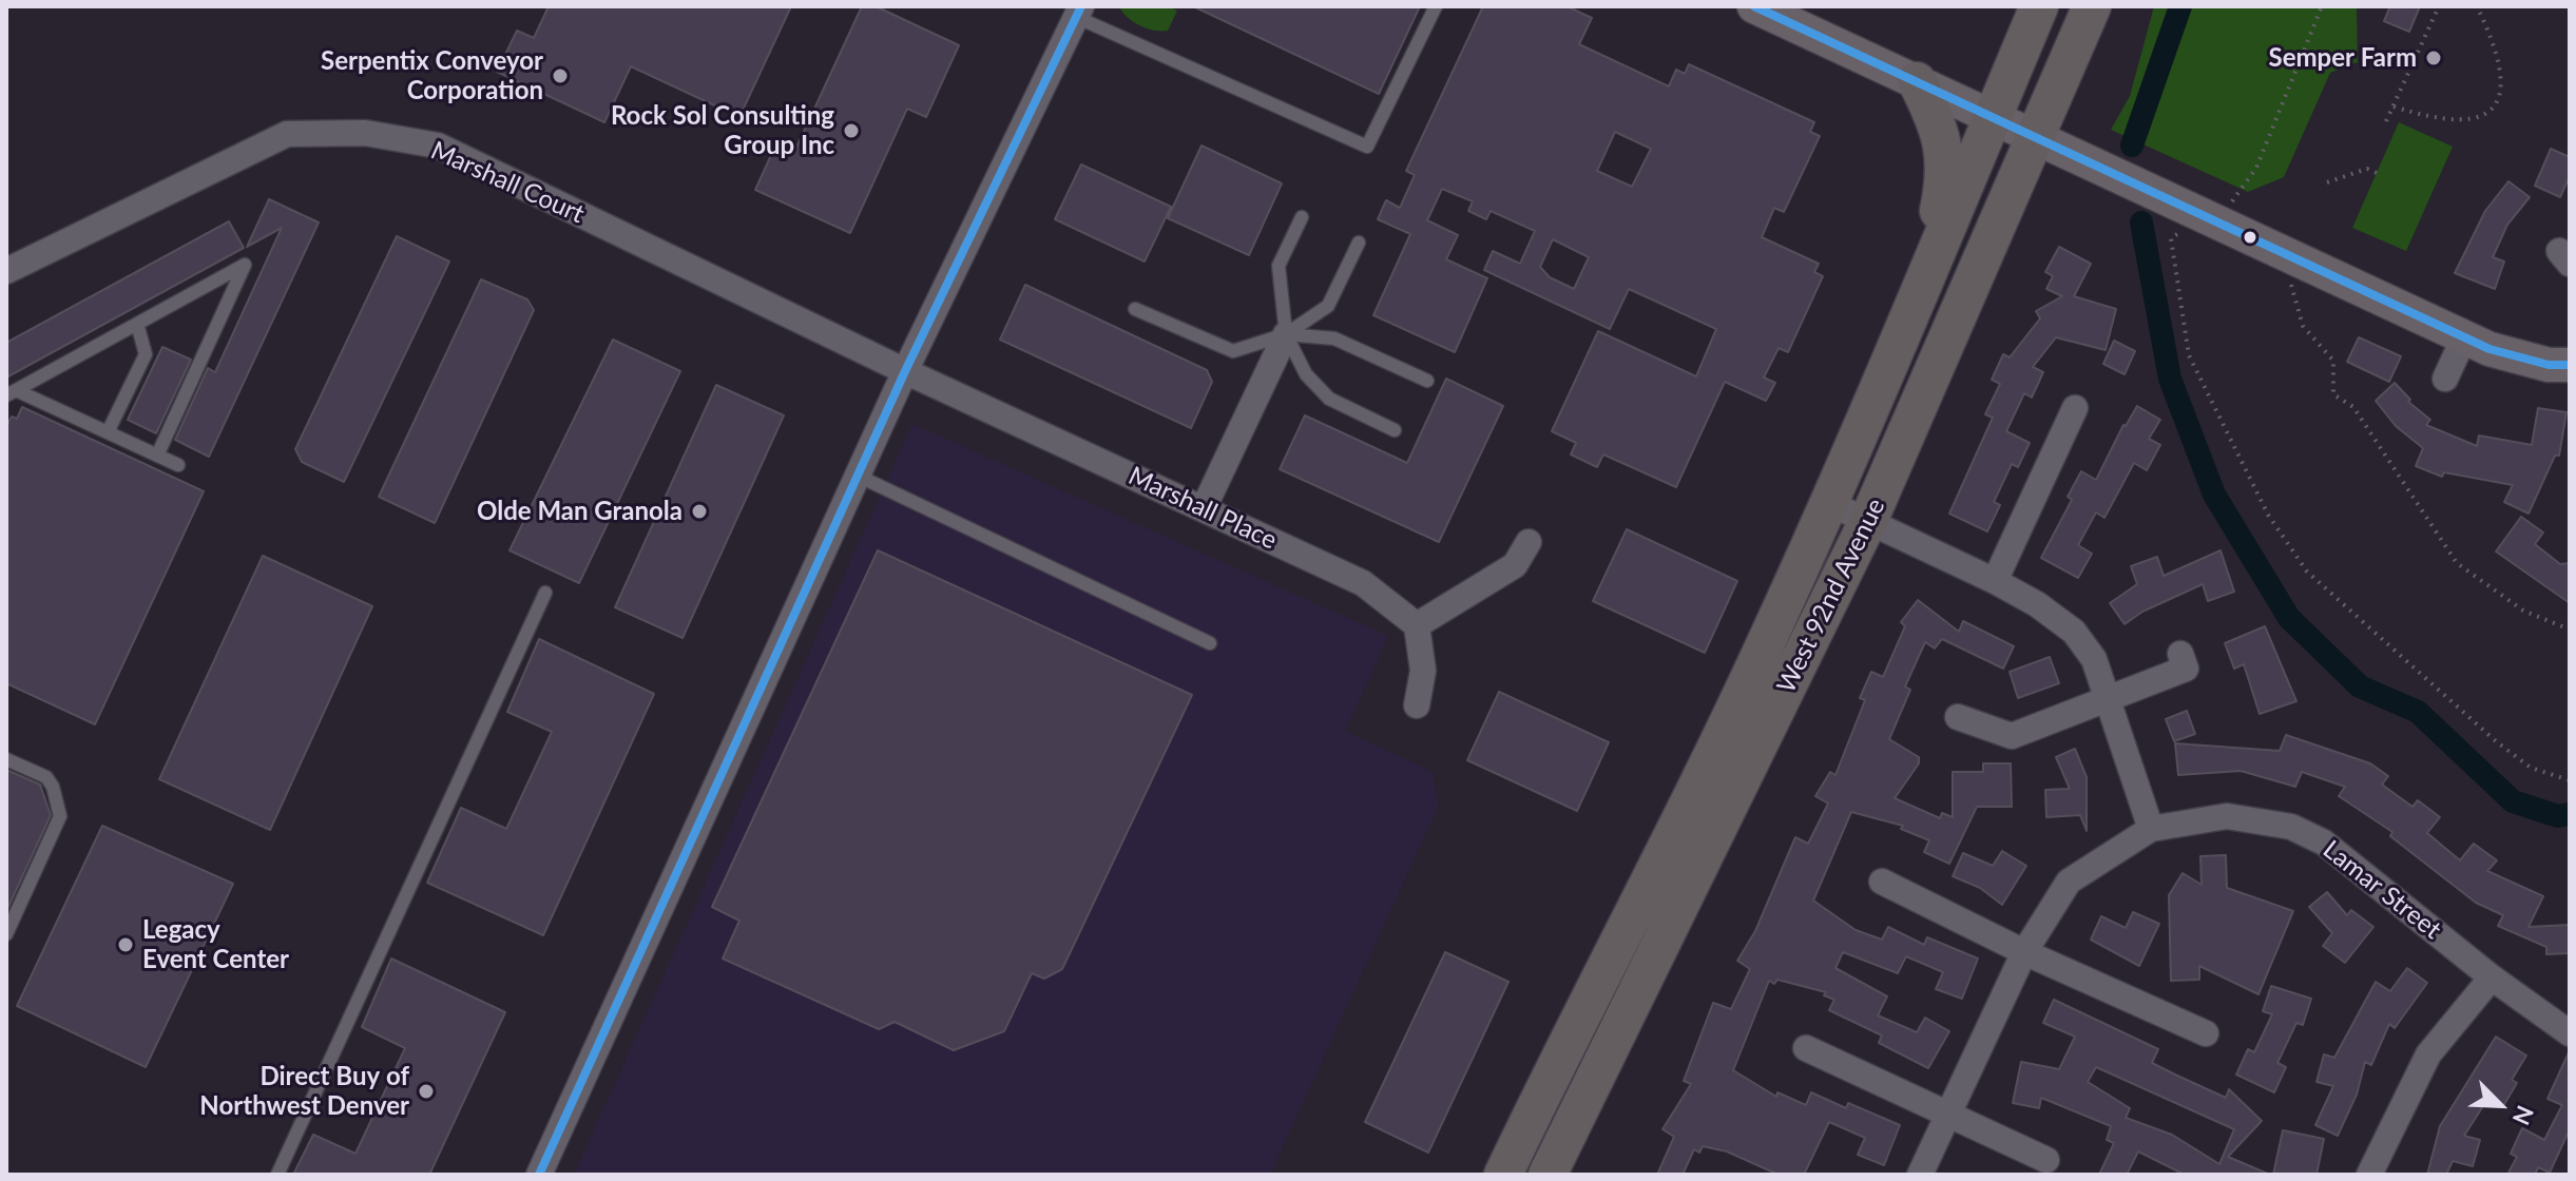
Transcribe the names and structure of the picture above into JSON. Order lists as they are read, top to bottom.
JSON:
{
  "streets": {
    "main road": ["West 92nd Avenue"],
    "street": ["Marshall Court", "Marshall Place", "Lamar Street"]
  },
  "crossings": [
    ["Marshall Court", "Marshall Place"]
  ],
  "places": [
    "Semper Farm",
    "Serpentix Conveyor Corporation",
    "Rock Sol Consulting Group Inc",
    "Olde Man Granola",
    "Legacy Event Center",
    "Direct Buy of Northwest Denver"
  ],
  "north": "bottom right"
}
